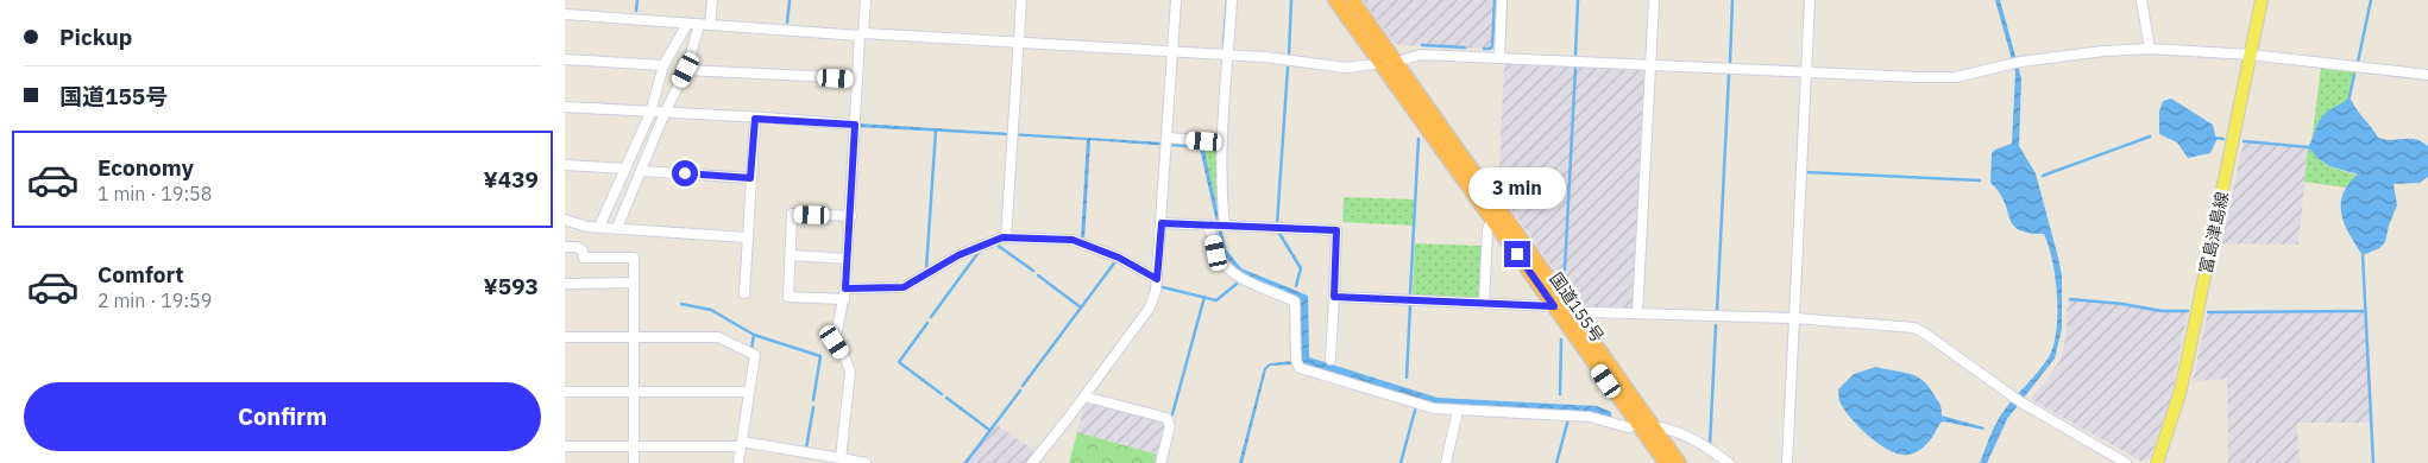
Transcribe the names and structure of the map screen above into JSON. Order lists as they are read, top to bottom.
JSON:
{
  "streets": {
    "highway": ["国道155号"],
    "main road": ["富島津島線"]
  },
  "page": {
    "banner": ["Pickup", "国道155号"],
    "list": [
      {
        "name": "Economy",
        "note": "1 min · 19:58",
        "value": "¥439"
      },
      {
        "name": "Comfort",
        "note": "2 min · 19:59",
        "value": "¥593"
      }
    ],
    "bubble": "3 min",
    "buttons": "Confirm"
  }
}
